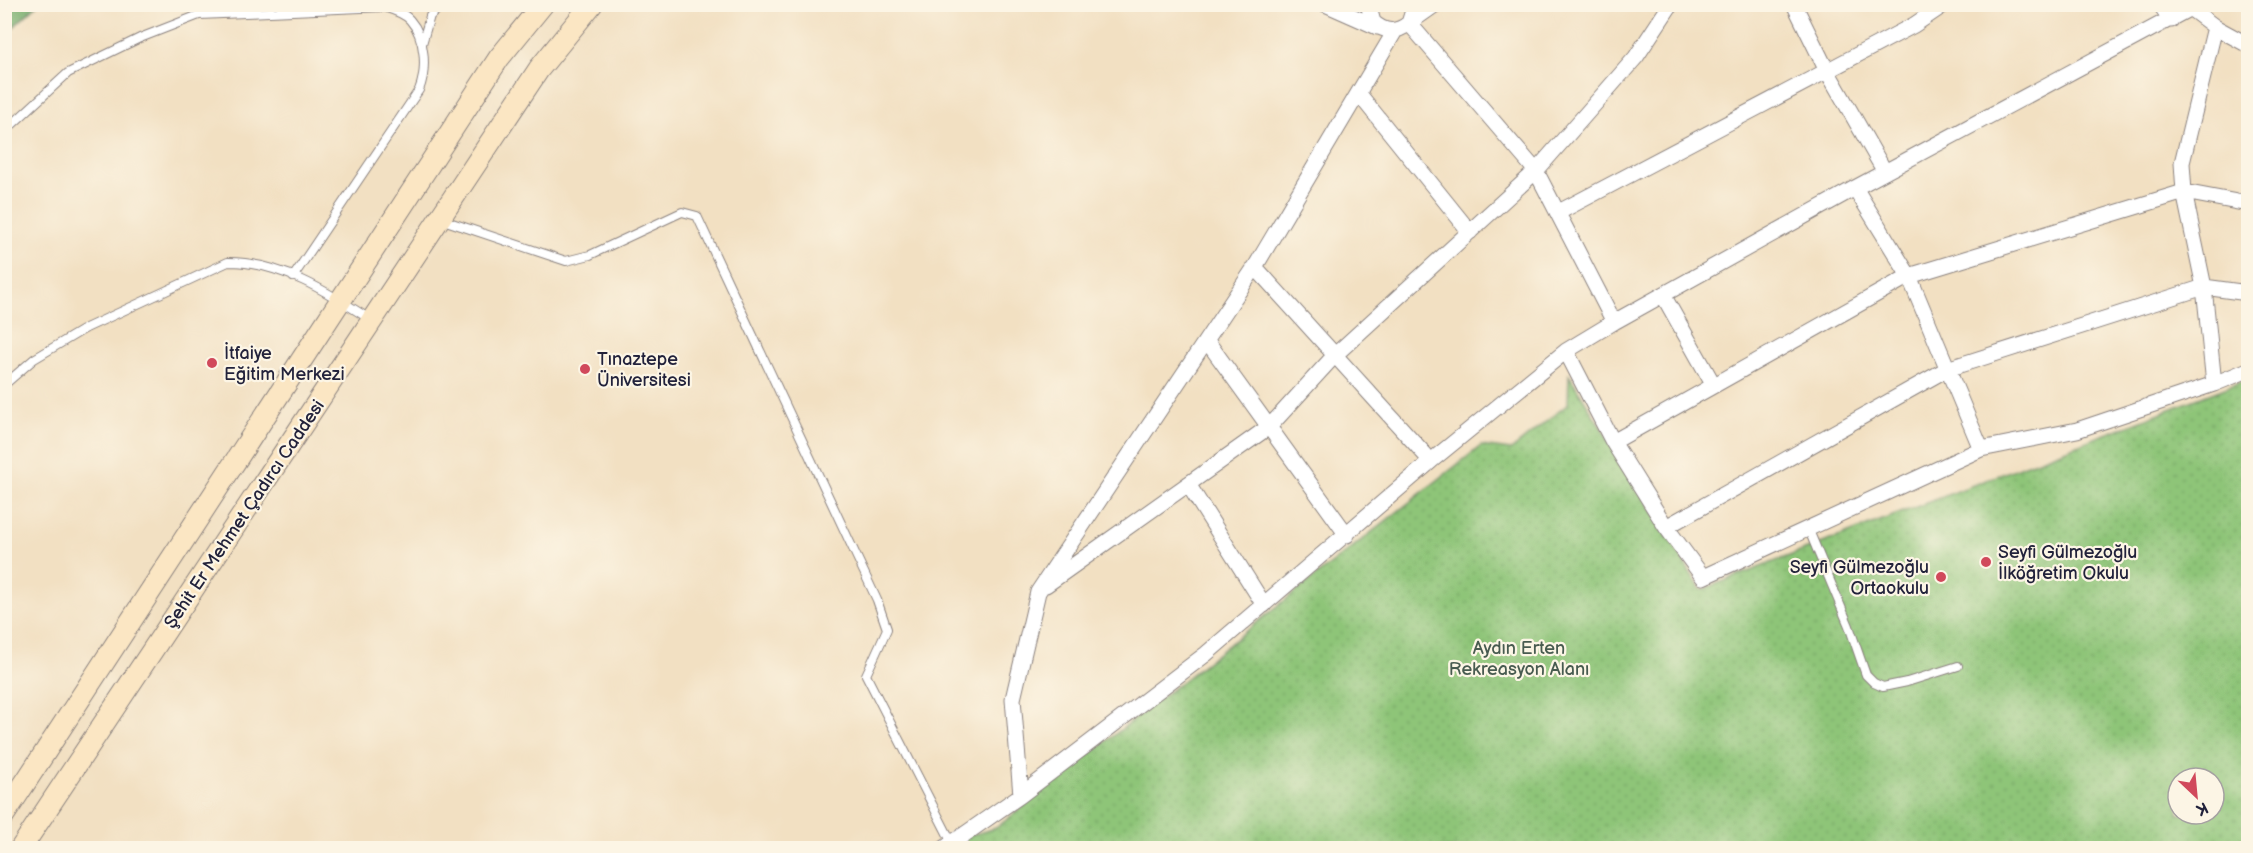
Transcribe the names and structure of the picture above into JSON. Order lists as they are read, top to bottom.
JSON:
{
  "streets": {
    "main road": ["Şehit Er Mehmet Çadırcı Caddesi"]
  },
  "parks": ["Aydın Erten Rekreasyon Alanı"],
  "places": [
    "İtfaiye Eğitim Merkezi",
    "Tınaztepe Üniversitesi",
    "Seyfi Gülmezoğlu İlköğretim Okulu",
    "Seyfi Gülmezoğlu Ortaokulu"
  ],
  "north": "bottom right"
}
